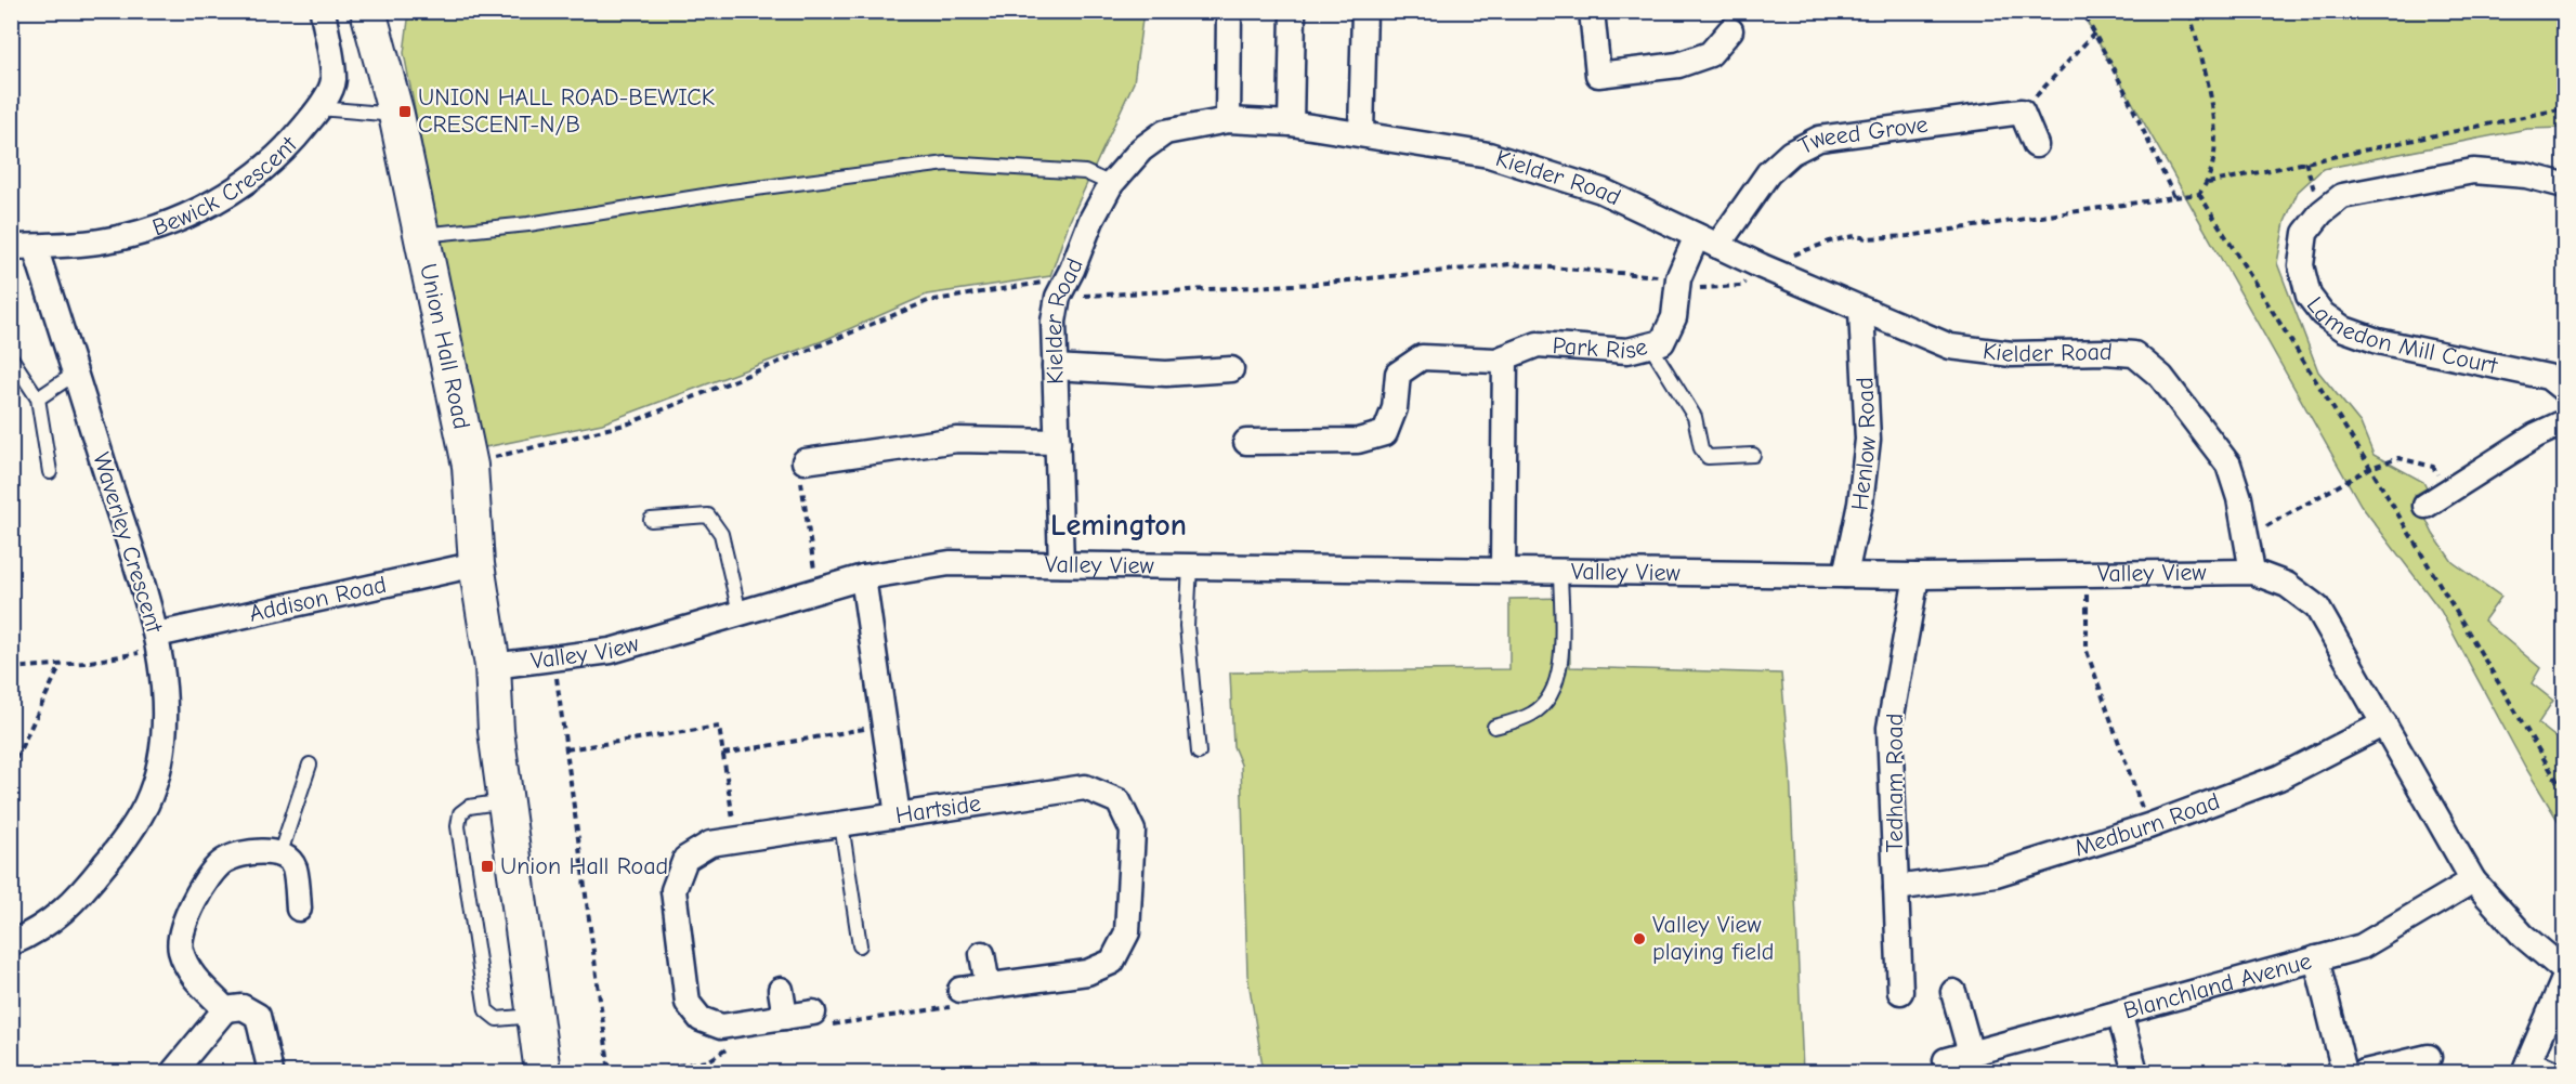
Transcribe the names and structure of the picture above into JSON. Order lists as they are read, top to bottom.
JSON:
{
  "streets": {
    "street": [
      "Tweed Grove",
      "Kielder Road",
      "Bewick Crescent",
      "Lamedon Mill Court",
      "Park Rise",
      "Union Hall Road",
      "Henlow Road",
      "Waverley Crescent",
      "Valley View",
      "Addison Road",
      "Tedham Road",
      "Hartside",
      "Medburn Road",
      "Blanchland Avenue"
    ]
  },
  "crossings": [
    ["Tweed Grove", "Kielder Road"],
    ["Tweed Grove", "Park Rise"],
    ["Kielder Road", "Park Rise"],
    ["Kielder Road", "Henlow Road"],
    ["Kielder Road", "Valley View"],
    ["Bewick Crescent", "Waverley Crescent"],
    ["Union Hall Road", "Valley View"],
    ["Union Hall Road", "Addison Road"],
    ["Henlow Road", "Valley View"],
    ["Waverley Crescent", "Addison Road"],
    ["Valley View", "Tedham Road"],
    ["Valley View", "Medburn Road"],
    ["Valley View", "Blanchland Avenue"],
    ["Tedham Road", "Medburn Road"]
  ],
  "districts": ["Lemington"],
  "places": {
    "transit": ["UNION HALL ROAD-BEWICK CRESCENT-N/B", "Union Hall Road"],
    "other": ["Valley View playing field"]
  }
}
